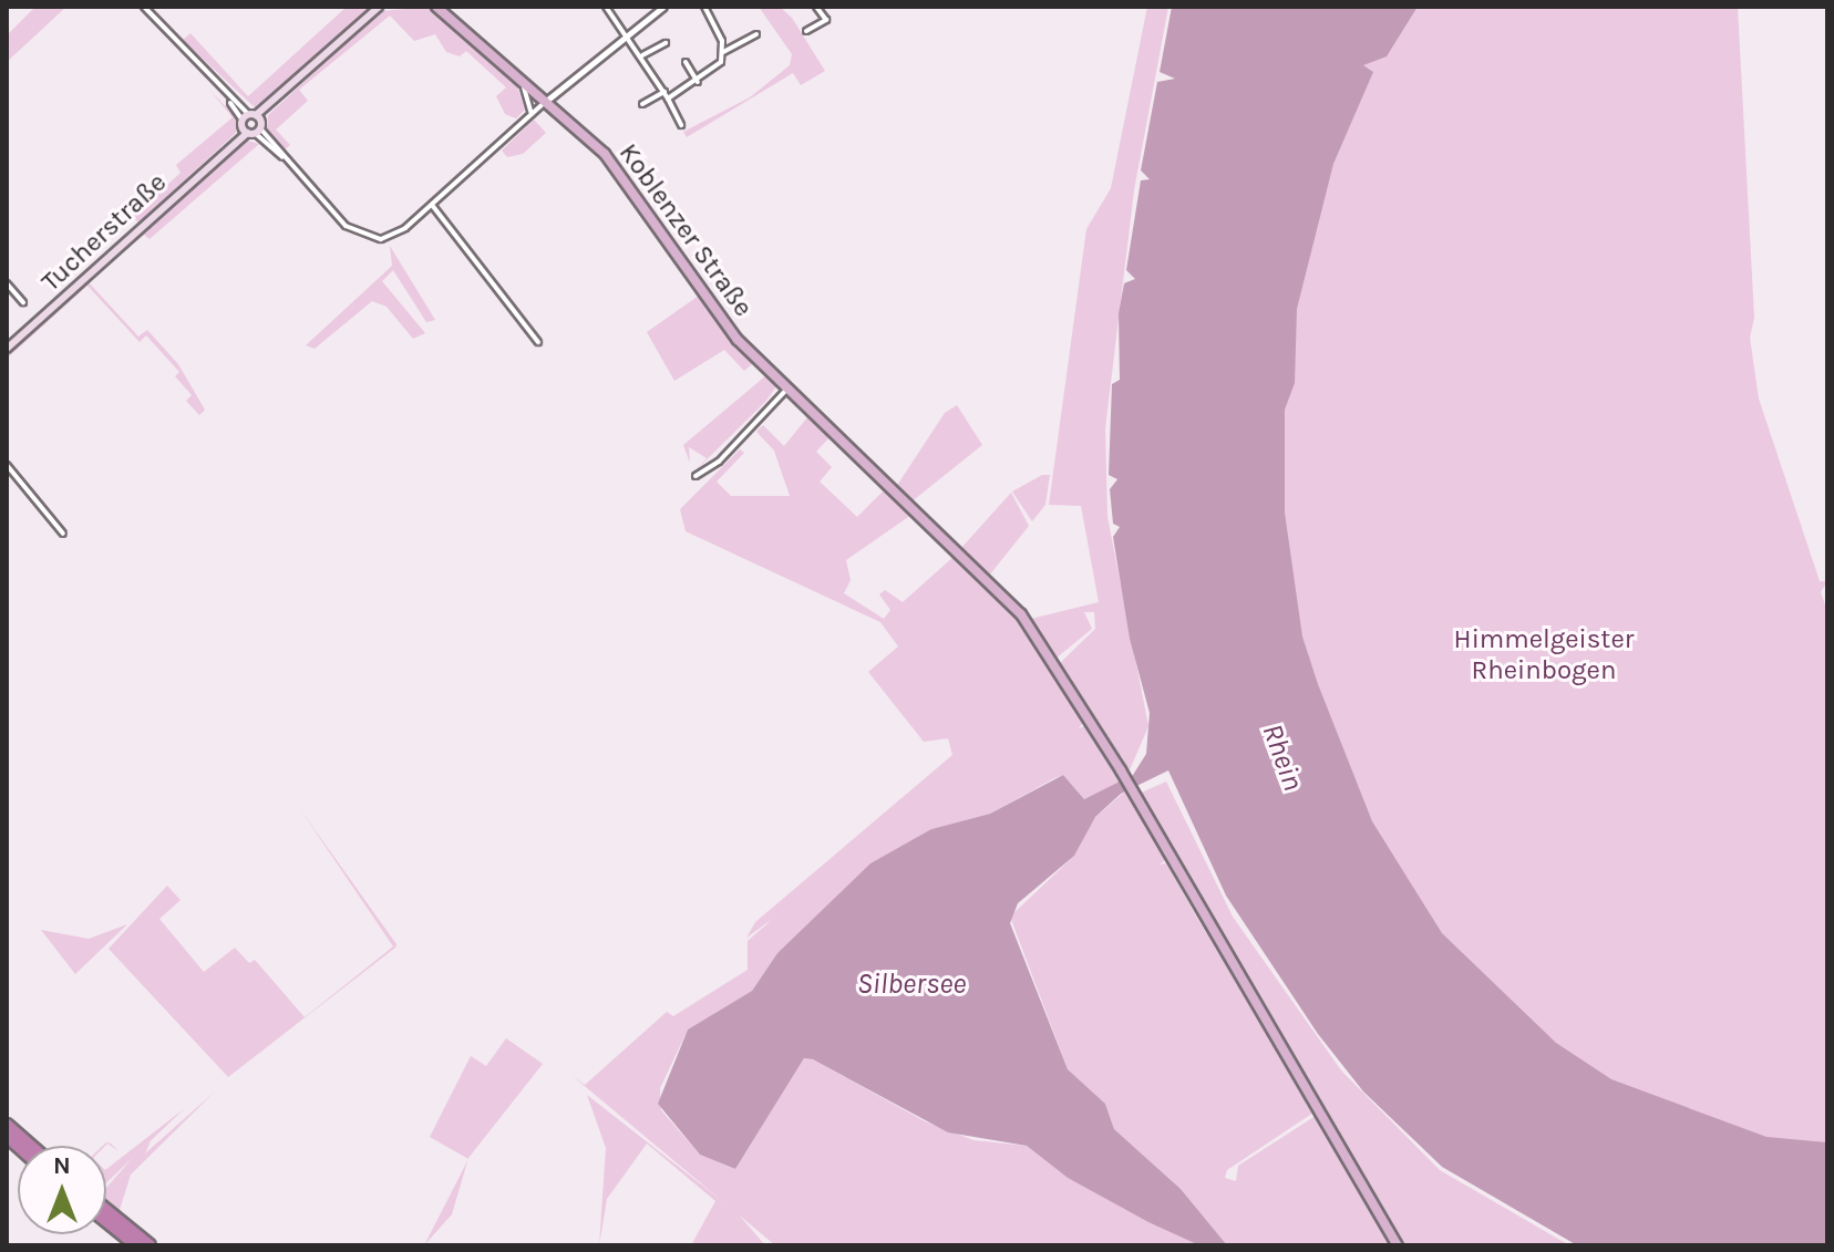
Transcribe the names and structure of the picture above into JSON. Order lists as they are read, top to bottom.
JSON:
{
  "streets": {
    "main road": ["Koblenzer Straße", "Tucherstraße"]
  },
  "water": ["Rhein", "Silbersee"],
  "parks": ["Himmelgeister Rheinbogen"],
  "north": "top"
}
